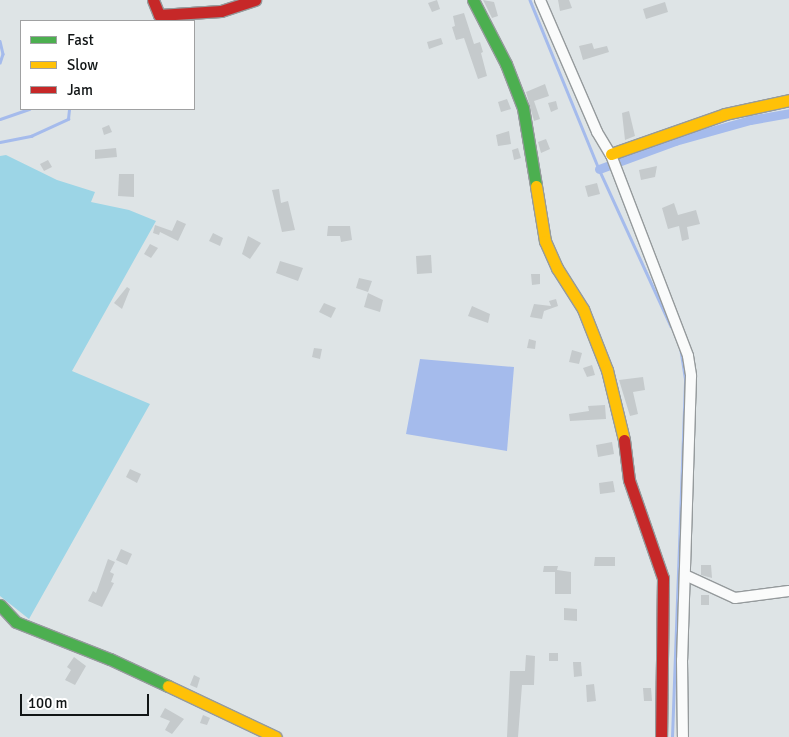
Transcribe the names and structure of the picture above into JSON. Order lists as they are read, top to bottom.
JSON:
{
  "legend": ["Fast", "Slow", "Jam"],
  "scale_bar": "100 m"
}
